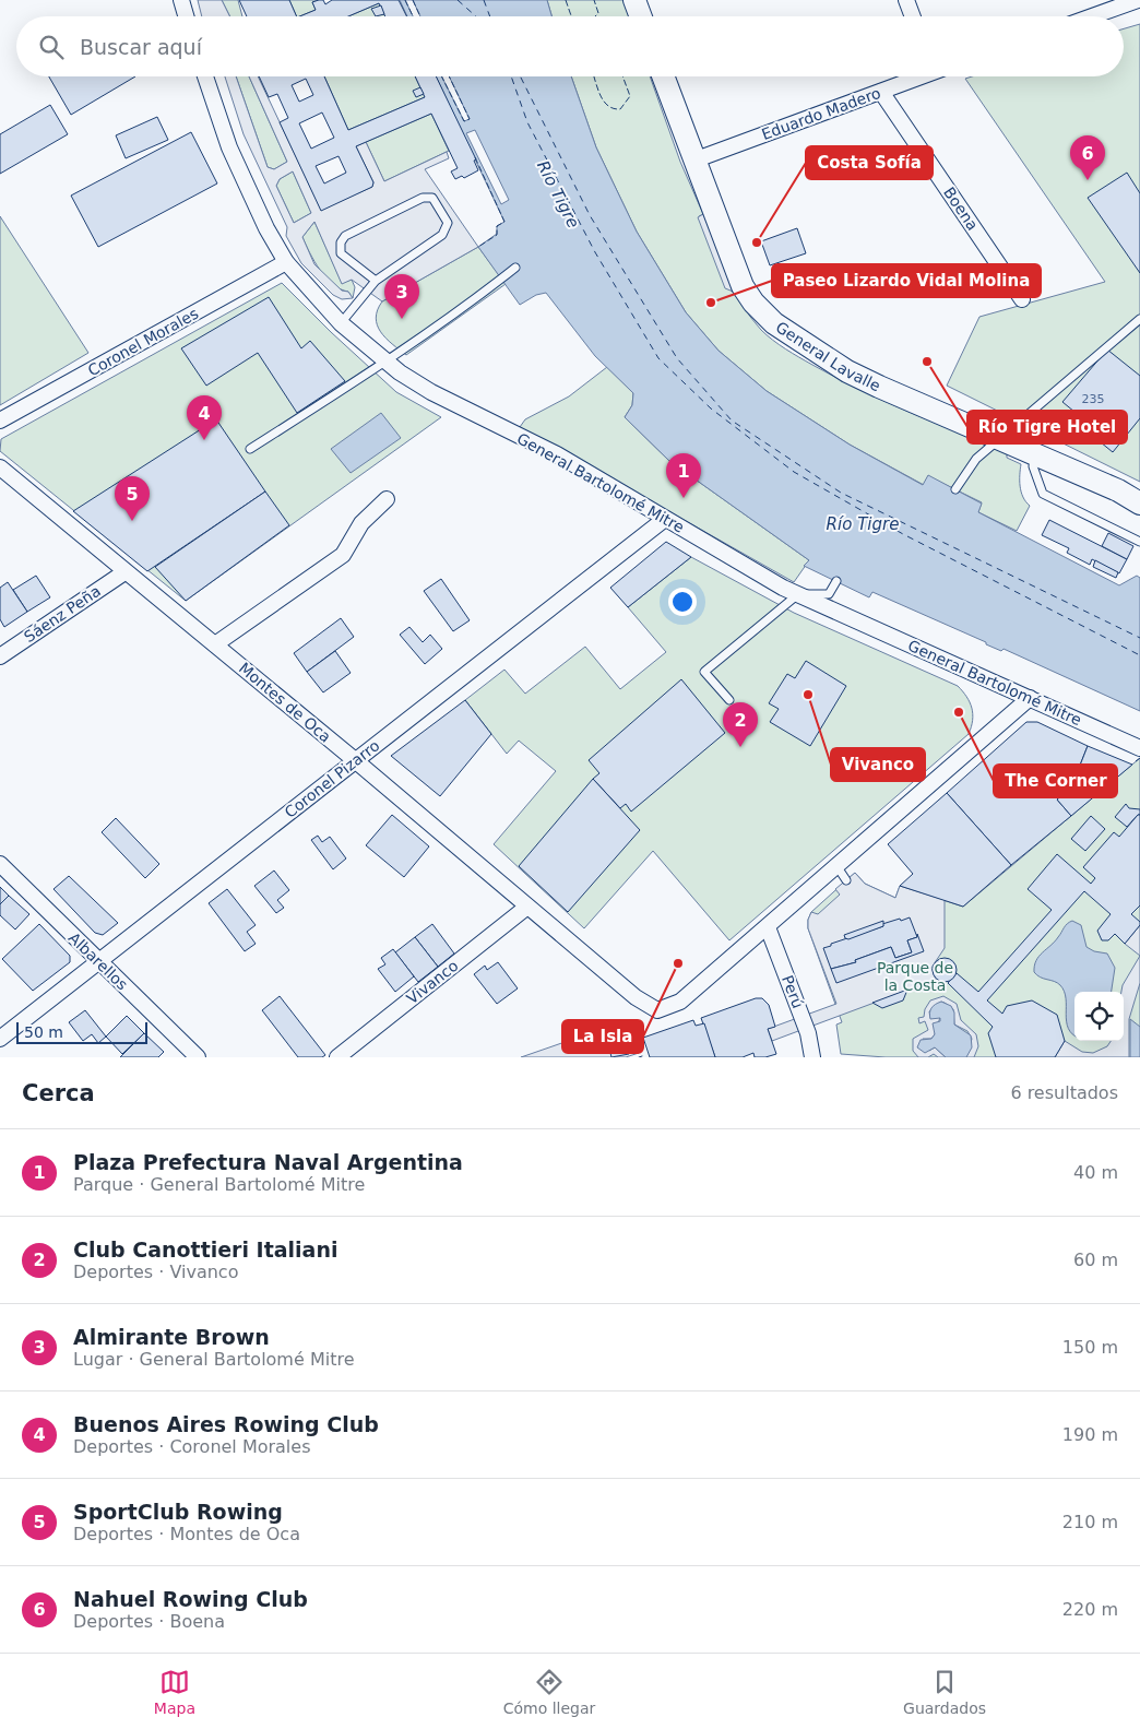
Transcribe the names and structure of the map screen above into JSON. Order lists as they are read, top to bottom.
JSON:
{
  "streets": {
    "street": [
      "Eduardo Madero",
      "Boena",
      "Coronel Morales",
      "General Lavalle",
      "General Bartolomé Mitre",
      "Sáenz Peña",
      "Montes de Oca",
      "Coronel Pizarro",
      "Albarellos",
      "Vivanco",
      "Perú"
    ]
  },
  "crossings": [
    ["Eduardo Madero", "Boena"],
    ["Eduardo Madero", "General Lavalle"],
    ["Coronel Morales", "General Bartolomé Mitre"],
    ["General Bartolomé Mitre", "Coronel Pizarro"],
    ["Sáenz Peña", "Montes de Oca"],
    ["Montes de Oca", "Coronel Pizarro"],
    ["Montes de Oca", "Vivanco"],
    ["Montes de Oca", "Perú"],
    ["Coronel Pizarro", "Albarellos"]
  ],
  "water": ["Río Tigre"],
  "parks": ["Parque de la Costa"],
  "places": [
    "Costa Sofía",
    "Paseo Lizardo Vidal Molina",
    "Río Tigre Hotel",
    "Vivanco",
    "The Corner",
    "La Isla"
  ],
  "house_numbers": ["235"],
  "scale_bar": "50 m",
  "page": {
    "search": "Buscar aquí",
    "pins": [
      "6",
      "3",
      "4",
      "1",
      "5",
      "2"
    ],
    "scale": "50 m",
    "heading": ["Cerca", "6 resultados"],
    "list": [
      {
        "mark": "1",
        "name": "Plaza Prefectura Naval Argentina",
        "note": "Parque · General Bartolomé Mitre",
        "value": "40 m"
      },
      {
        "mark": "2",
        "name": "Club Canottieri Italiani",
        "note": "Deportes · Vivanco",
        "value": "60 m"
      },
      {
        "mark": "3",
        "name": "Almirante Brown",
        "note": "Lugar · General Bartolomé Mitre",
        "value": "150 m"
      },
      {
        "mark": "4",
        "name": "Buenos Aires Rowing Club",
        "note": "Deportes · Coronel Morales",
        "value": "190 m"
      },
      {
        "mark": "5",
        "name": "SportClub Rowing",
        "note": "Deportes · Montes de Oca",
        "value": "210 m"
      },
      {
        "mark": "6",
        "name": "Nahuel Rowing Club",
        "note": "Deportes · Boena",
        "value": "220 m"
      }
    ],
    "nav": ["Mapa", "Cómo llegar", "Guardados"]
  }
}
